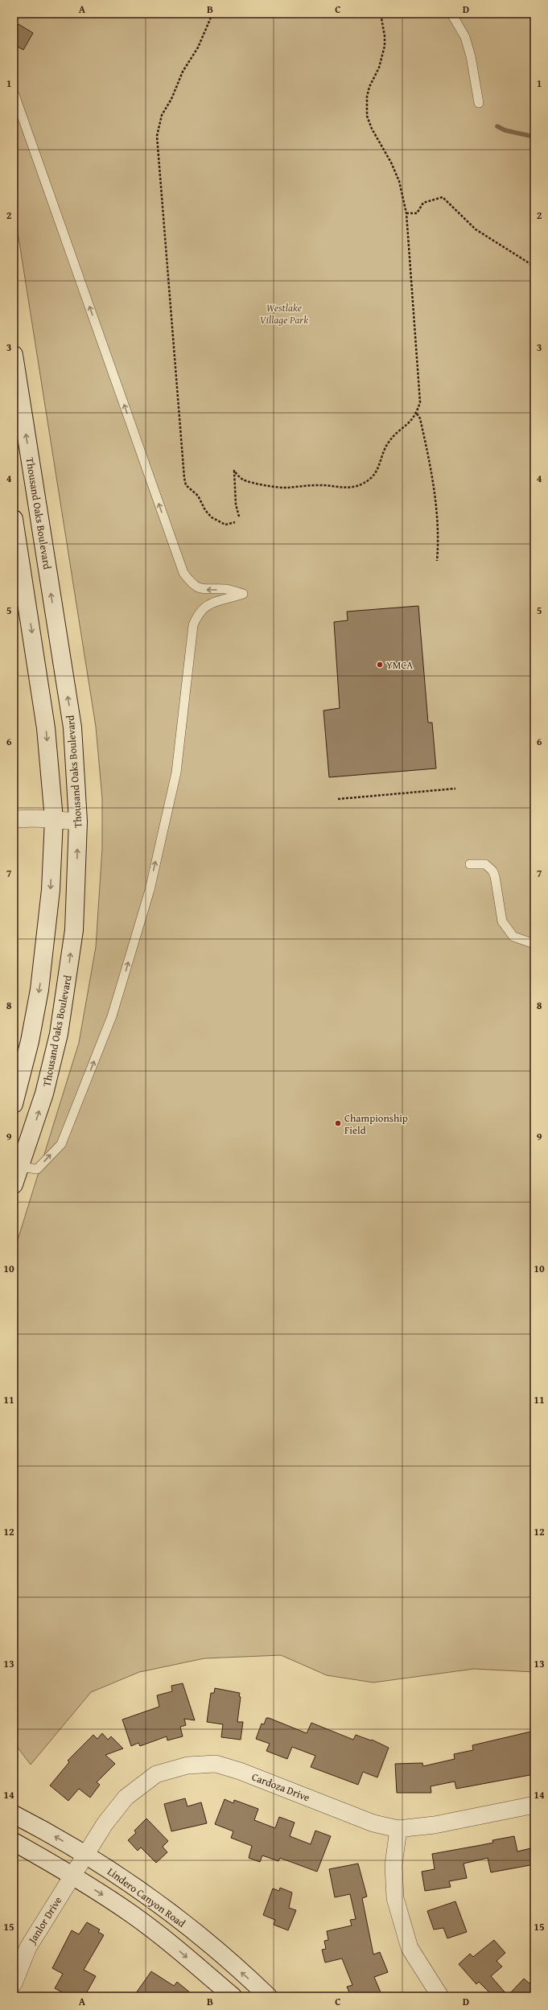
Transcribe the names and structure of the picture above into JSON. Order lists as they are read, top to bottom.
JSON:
{
  "streets": {
    "main road": ["Thousand Oaks Boulevard", "Lindero Canyon Road"],
    "street": ["Cardoza Drive", "Janlor Drive"]
  },
  "crossings": [
    ["Cardoza Drive", "Lindero Canyon Road"],
    ["Cardoza Drive", "Janlor Drive"]
  ],
  "parks": ["Westlake Village Park"],
  "places": ["YMCA", "Championship Field"],
  "grid": {
    "columns": [
      "A",
      "B",
      "C",
      "D"
    ],
    "rows": [
      "1",
      "2",
      "3",
      "4",
      "5",
      "6",
      "7",
      "8",
      "9",
      "10",
      "11",
      "12",
      "13",
      "14",
      "15"
    ]
  }
}
